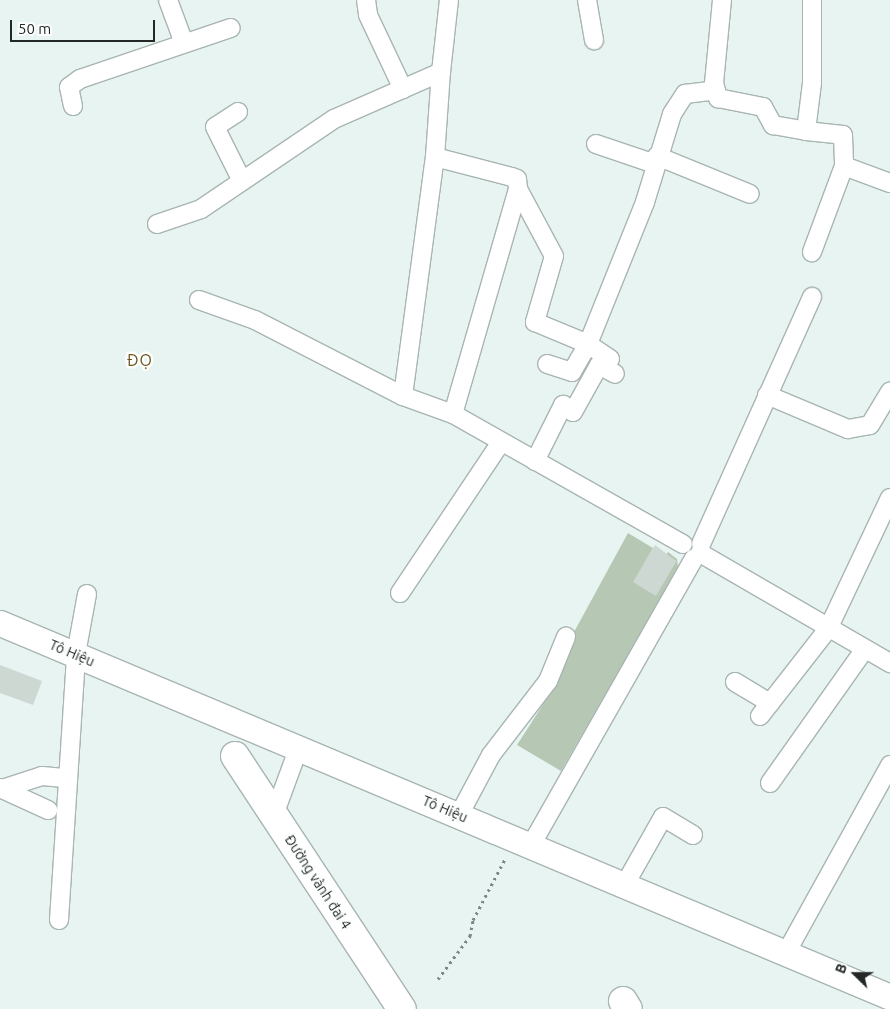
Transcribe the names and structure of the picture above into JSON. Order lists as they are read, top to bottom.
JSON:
{
  "streets": {
    "main road": ["Tô Hiệu", "Đường vành đai 4"]
  },
  "districts": ["ĐỌ"],
  "scale_bar": "50 m",
  "north": "left"
}
